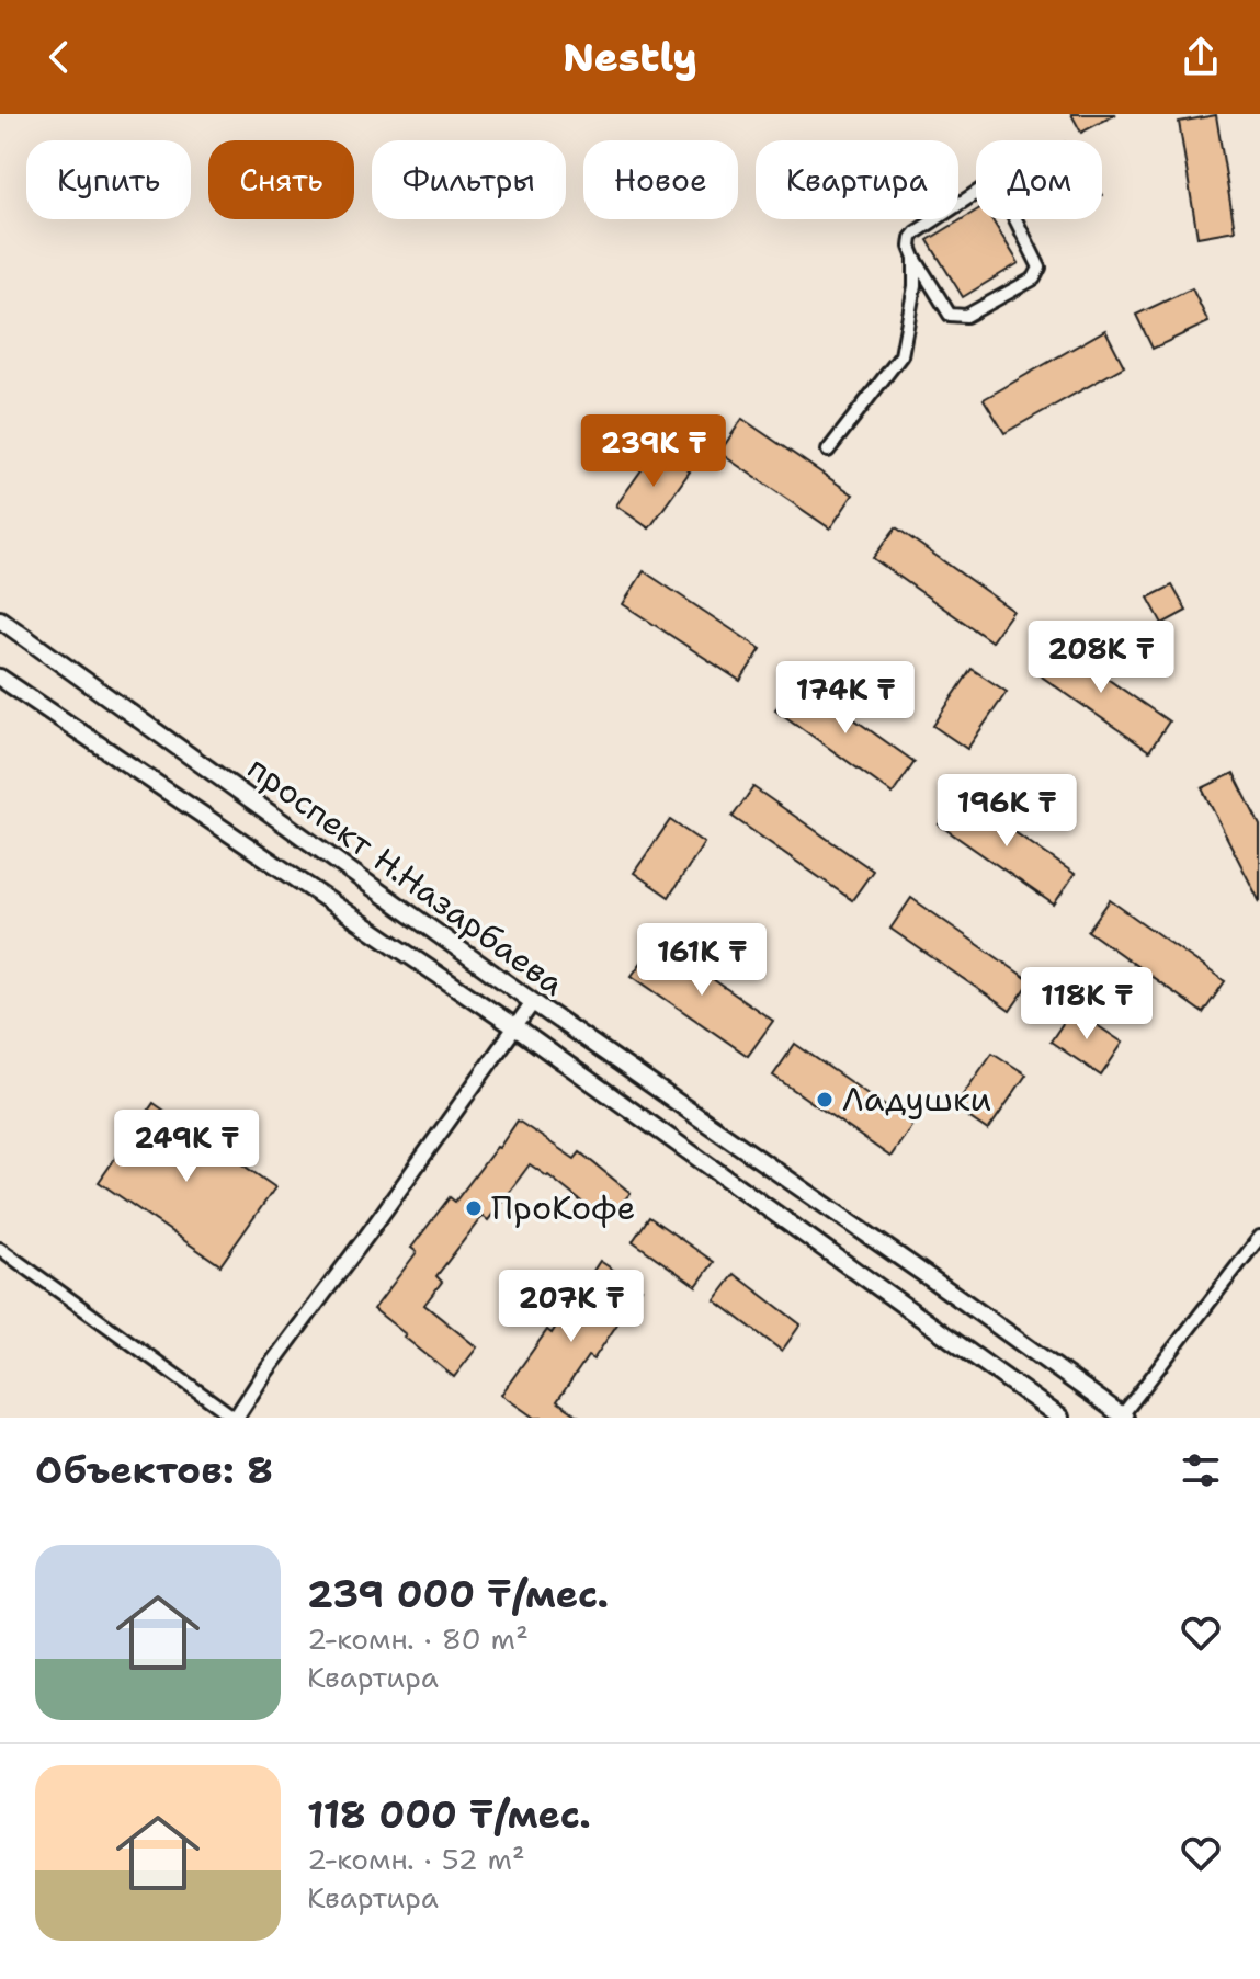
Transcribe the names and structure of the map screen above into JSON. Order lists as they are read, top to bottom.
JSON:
{
  "streets": {
    "main road": ["проспект Н.Назарбаева"]
  },
  "places": ["Ладушки", "ПроКофе"],
  "page": {
    "header": "Nestly",
    "chip": [
      "Купить",
      "Снять",
      "Фильтры",
      "Новое",
      "Квартира",
      "Дом"
    ],
    "price": [
      "239K ₸",
      "208K ₸",
      "174K ₸",
      "196K ₸",
      "161K ₸",
      "118K ₸",
      "249K ₸",
      "207K ₸"
    ],
    "heading": "Объектов: 8",
    "list": [
      {
        "name": "239 000 ₸/мес.",
        "note": "2-комн. · 80 m² · Квартира"
      },
      {
        "name": "118 000 ₸/мес.",
        "note": "2-комн. · 52 m² · Квартира"
      }
    ]
  }
}
